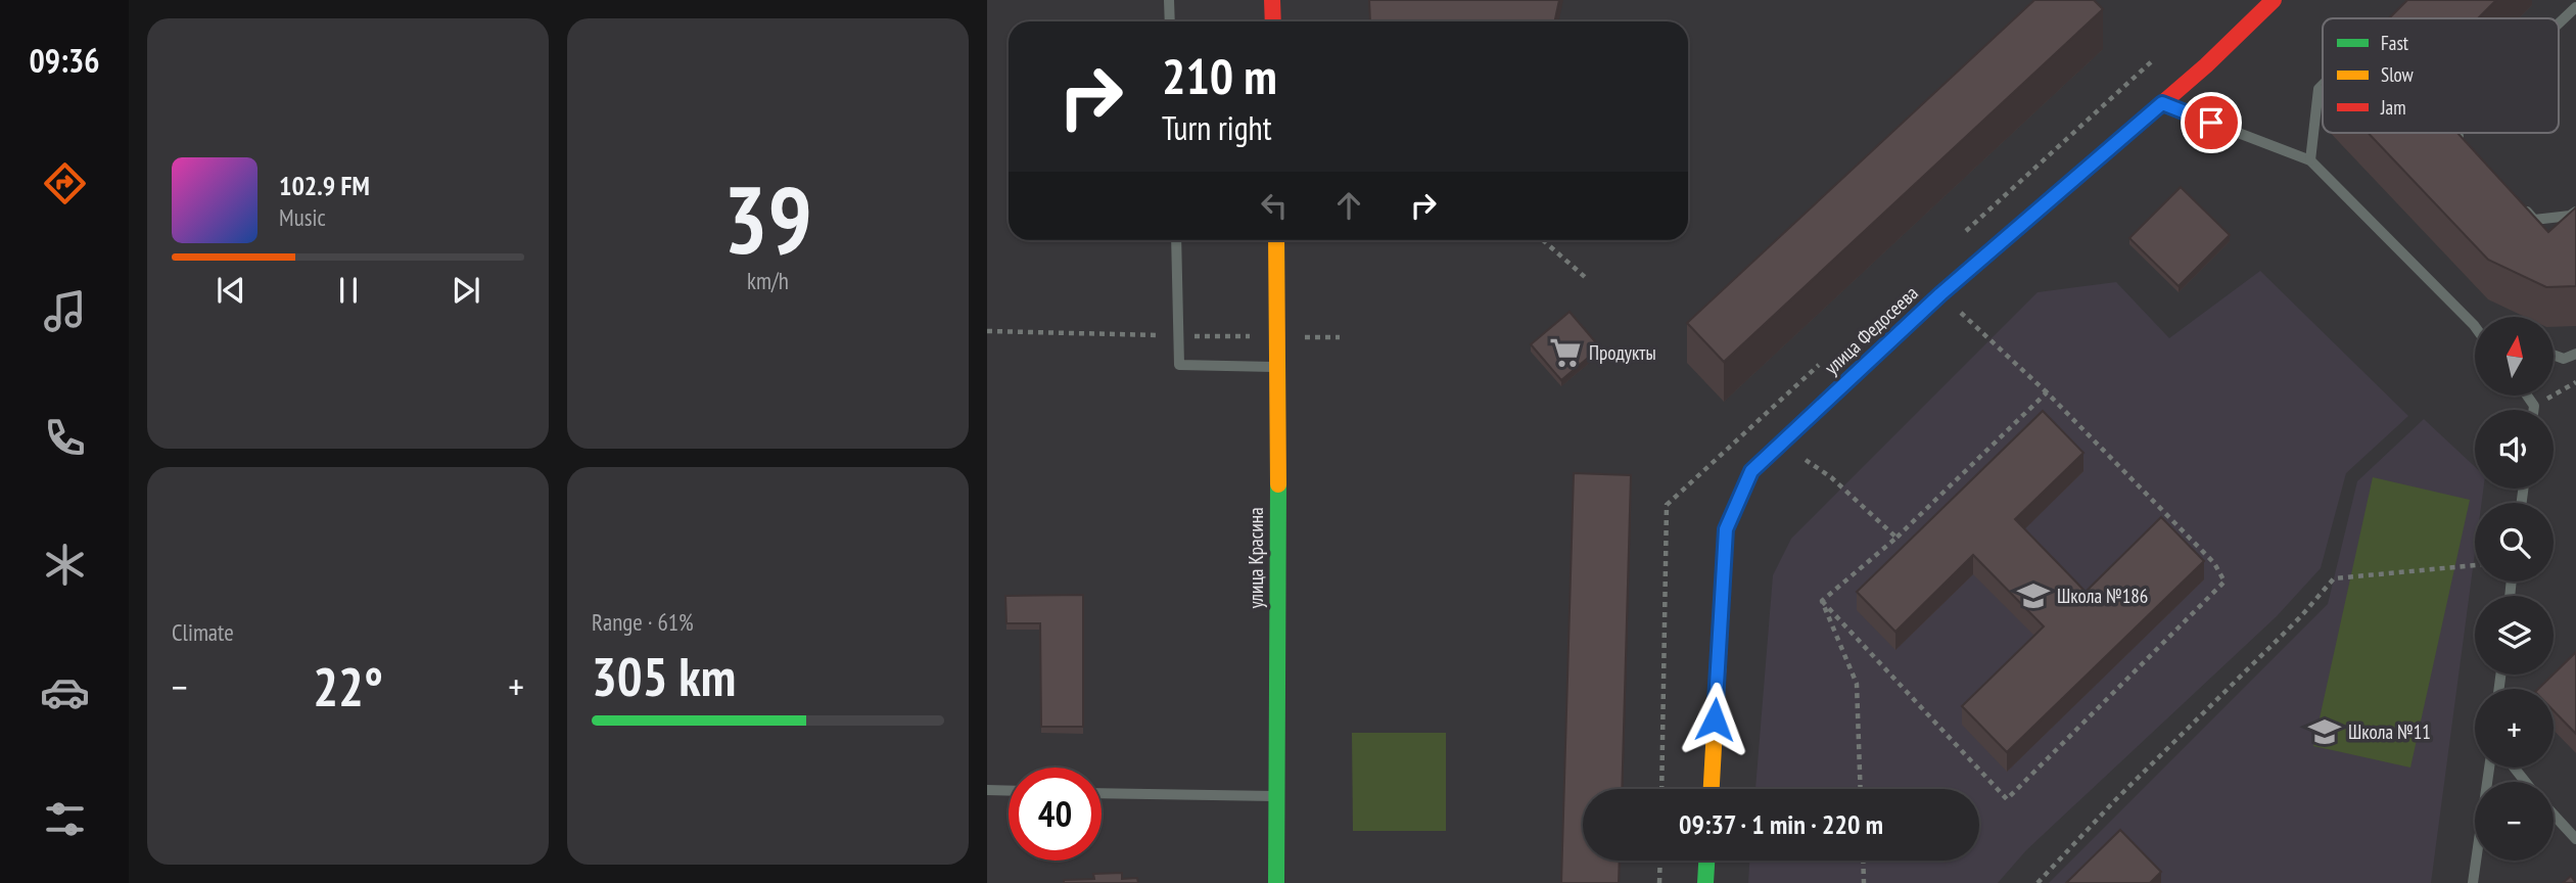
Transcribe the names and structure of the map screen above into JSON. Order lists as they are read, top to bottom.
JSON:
{
  "streets": {
    "street": ["улица Федосеева", "улица Красина"]
  },
  "places": {
    "supermarket": ["Продукты"],
    "school or university": ["Школа №186", "Школа №11"]
  },
  "legend": ["Fast", "Slow", "Jam"],
  "north": "top",
  "page": {
    "tabs": "09:36",
    "tile": [
      ["39", "km/h"],
      "Climate",
      ["Range · 61%", "305 km"]
    ],
    "turn": ["210 m", "Turn right"],
    "song": ["102.9 FM", "Music"],
    "map_buttons": ["+", "−"],
    "heat": ["−", "22°", "+"],
    "limit": "40",
    "trip": "09:37 · 1 min · 220 m"
  }
}
